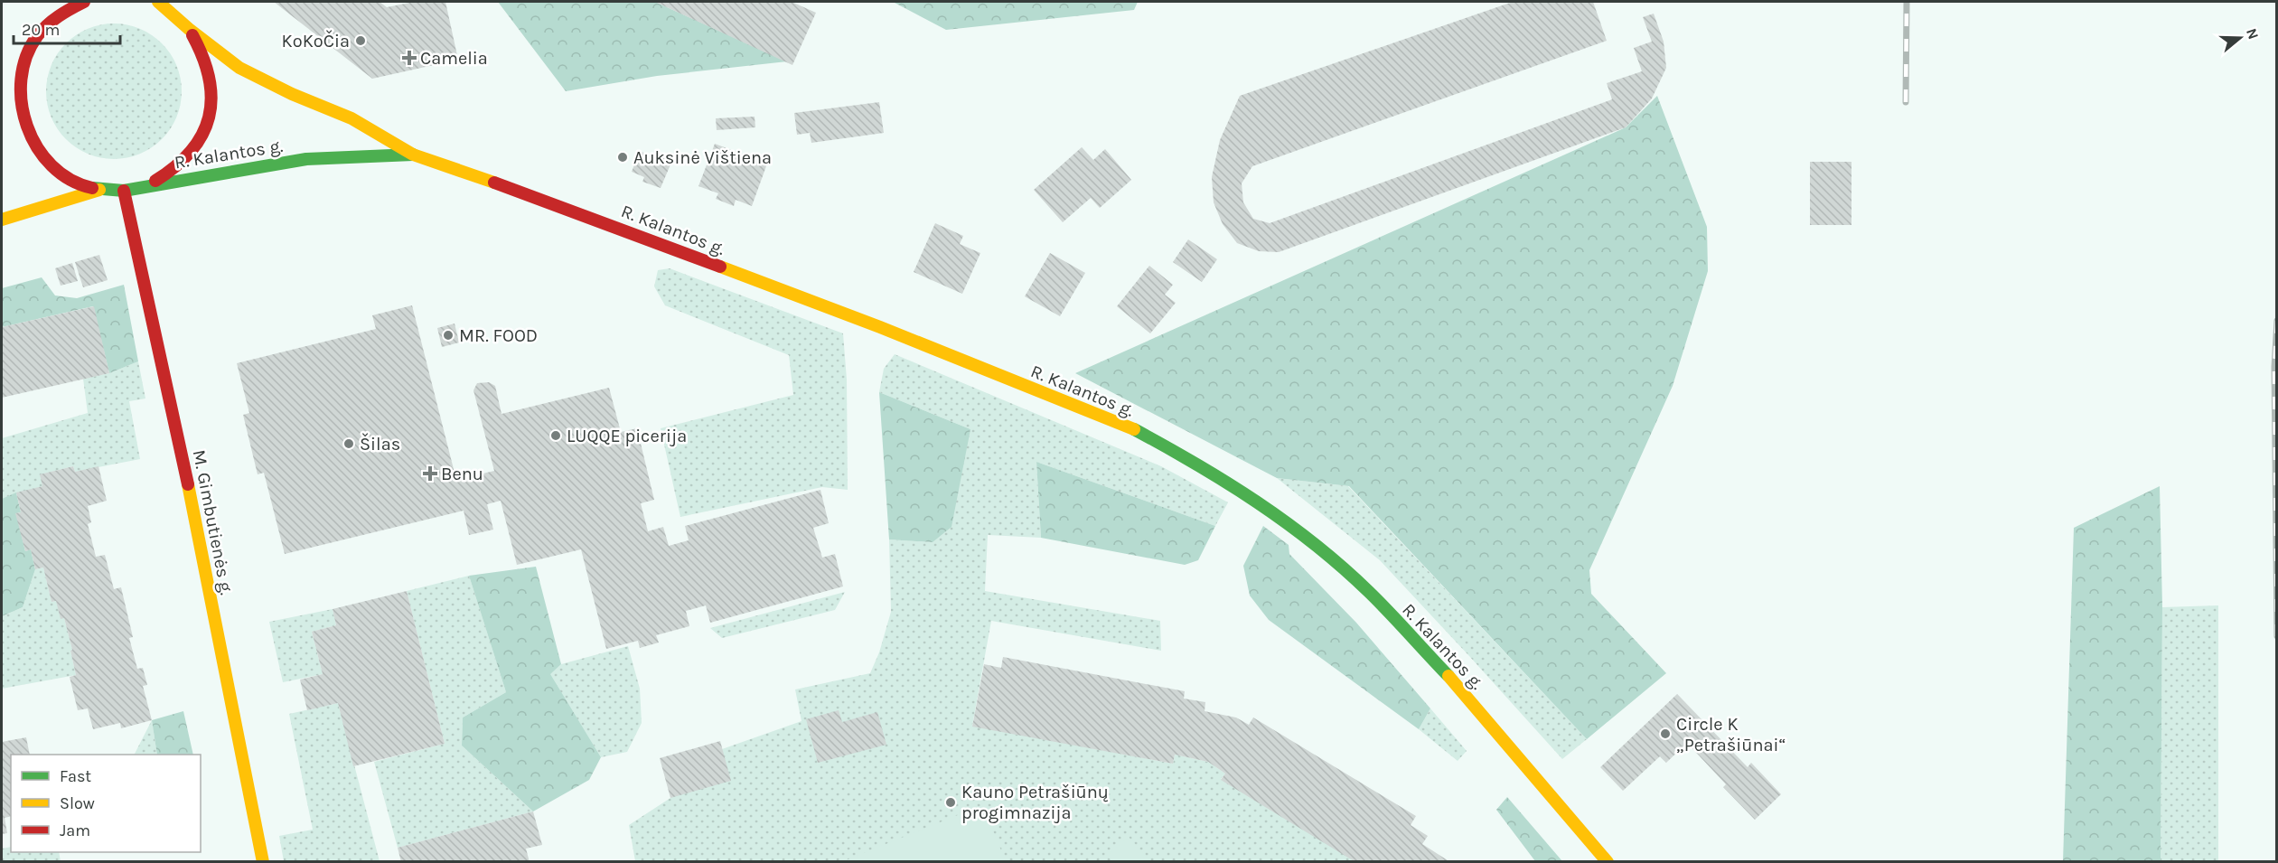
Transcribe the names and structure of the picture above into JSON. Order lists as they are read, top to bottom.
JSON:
{
  "streets": {
    "main road": ["R. Kalantos g.", "M. Gimbutienės g."]
  },
  "crossings": [
    ["R. Kalantos g.", "M. Gimbutienės g."]
  ],
  "places": {
    "other": [
      "KoKoČia",
      "Auksinė Vištiena",
      "MR. FOOD",
      "LUQQE picerija",
      "Šilas",
      "Circle K „Petrašiūnai“",
      "Kauno Petrašiūnų progimnazija"
    ],
    "health": ["Camelia", "Benu"]
  },
  "legend": ["Fast", "Slow", "Jam"],
  "scale_bar": "20 m",
  "north": "right"
}
